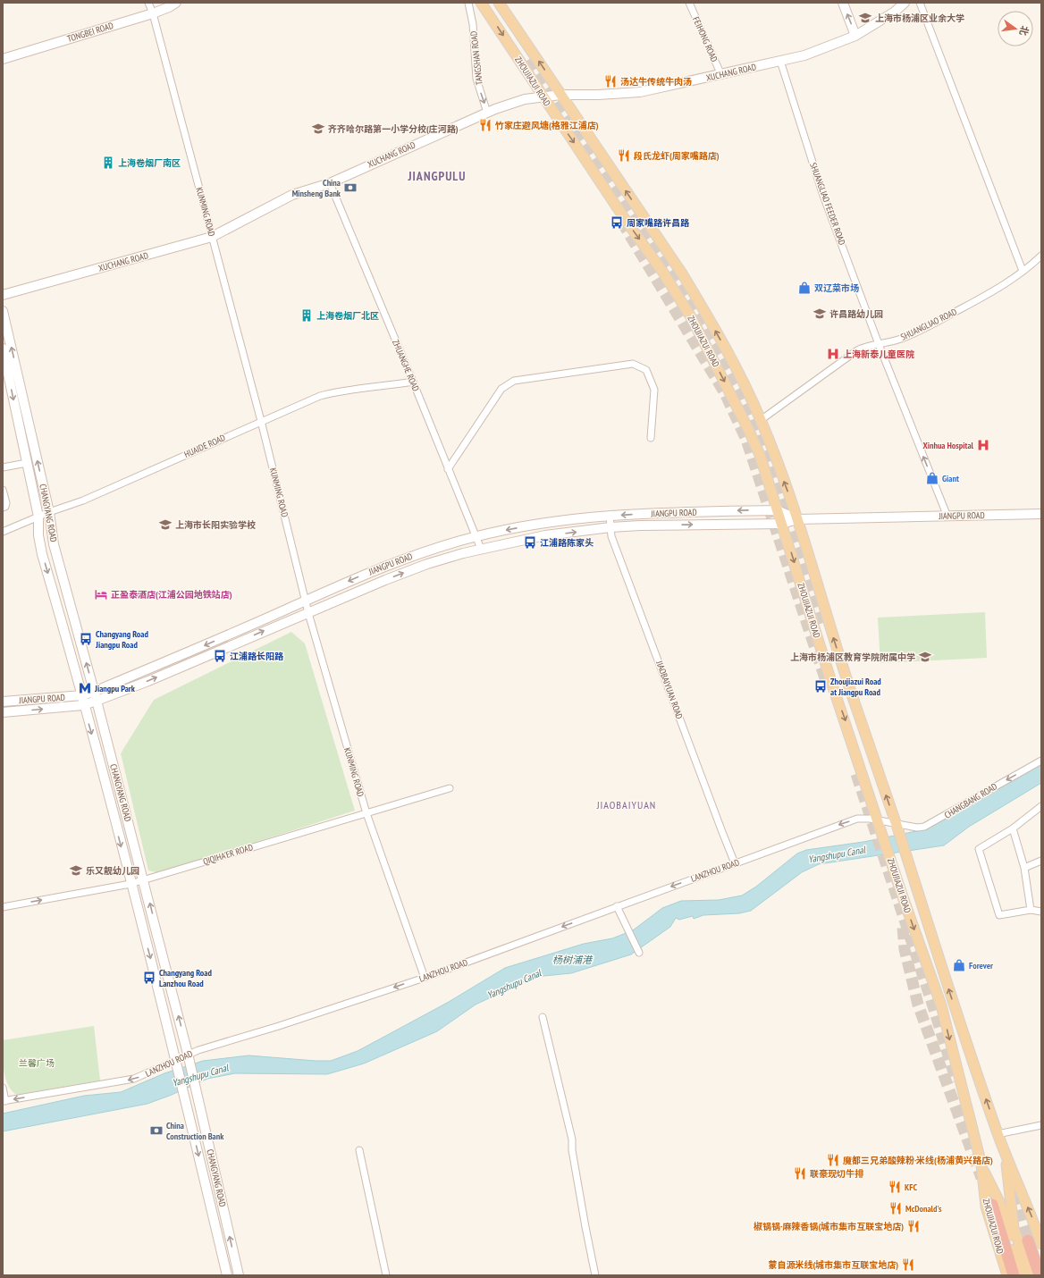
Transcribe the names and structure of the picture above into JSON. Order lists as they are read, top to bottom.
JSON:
{
  "streets": {
    "main road": [
      "TONGBEI ROAD",
      "XUCHANG ROAD",
      "ZHOUJIAZUI ROAD",
      "CHANGYANG ROAD",
      "JIANGPU ROAD"
    ],
    "street": [
      "FEIHONG ROAD",
      "TANGSHAN ROAD",
      "SHUANGLIAO FEEDER ROAD",
      "KUNMING ROAD",
      "SHUANGLIAO ROAD",
      "ZHUANGHE ROAD",
      "HUAIDE ROAD",
      "JIAOBAIYUAN ROAD",
      "CHANGBANG ROAD",
      "QIQIHA'ER ROAD",
      "LANZHOU ROAD"
    ]
  },
  "crossings": [
    ["TONGBEI ROAD", "KUNMING ROAD"],
    ["FEIHONG ROAD", "XUCHANG ROAD"],
    ["TANGSHAN ROAD", "XUCHANG ROAD"],
    ["XUCHANG ROAD", "ZHOUJIAZUI ROAD"],
    ["XUCHANG ROAD", "SHUANGLIAO FEEDER ROAD"],
    ["XUCHANG ROAD", "KUNMING ROAD"],
    ["XUCHANG ROAD", "ZHUANGHE ROAD"],
    ["ZHOUJIAZUI ROAD", "SHUANGLIAO ROAD"],
    ["ZHOUJIAZUI ROAD", "JIANGPU ROAD"],
    ["ZHOUJIAZUI ROAD", "CHANGBANG ROAD"],
    ["ZHOUJIAZUI ROAD", "LANZHOU ROAD"],
    ["SHUANGLIAO FEEDER ROAD", "SHUANGLIAO ROAD"],
    ["SHUANGLIAO FEEDER ROAD", "JIANGPU ROAD"],
    ["KUNMING ROAD", "HUAIDE ROAD"],
    ["KUNMING ROAD", "JIANGPU ROAD"],
    ["KUNMING ROAD", "QIQIHA'ER ROAD"],
    ["KUNMING ROAD", "LANZHOU ROAD"],
    ["ZHUANGHE ROAD", "HUAIDE ROAD"],
    ["ZHUANGHE ROAD", "JIANGPU ROAD"],
    ["HUAIDE ROAD", "CHANGYANG ROAD"],
    ["CHANGYANG ROAD", "JIANGPU ROAD"],
    ["CHANGYANG ROAD", "QIQIHA'ER ROAD"],
    ["CHANGYANG ROAD", "LANZHOU ROAD"],
    ["JIANGPU ROAD", "JIAOBAIYUAN ROAD"],
    ["JIAOBAIYUAN ROAD", "LANZHOU ROAD"],
    ["CHANGBANG ROAD", "LANZHOU ROAD"]
  ],
  "one_way": [
    "TANGSHAN ROAD",
    "SHUANGLIAO FEEDER ROAD",
    "CHANGBANG ROAD",
    "LANZHOU ROAD"
  ],
  "districts": ["JIANGPULU", "JIAOBAIYUAN"],
  "water": ["Yangshupu Canal", "杨树浦港"],
  "parks": ["兰馨广场"],
  "places": {
    "school or university": [
      "上海市杨浦区业余大学",
      "齐齐哈尔路第一小学分校(庄河路)",
      "许昌路幼儿园",
      "上海市长阳实验学校",
      "上海市杨浦区教育学院附属中学",
      "乐又靓幼儿园"
    ],
    "restaurant": [
      "汤达牛传统牛肉汤",
      "竹家庄避风塘(格雅江浦店)",
      "段氏龙虾(周家嘴路店)",
      "魔都三兄弟酸辣粉·米线(杨浦黄兴路店)",
      "联豪现切牛排",
      "KFC",
      "McDonald's",
      "椒锅锅·麻辣香锅(城市集市互联宝地店)",
      "蒙自源米线(城市集市互联宝地店)"
    ],
    "building": ["上海卷烟厂南区", "上海卷烟厂北区"],
    "bank": ["China Minsheng Bank", "China Construction Bank"],
    "bus stop": [
      "周家嘴路许昌路",
      "江浦路陈家头",
      "Changyang Road Jiangpu Road",
      "江浦路长阳路",
      "Zhoujiazui Road at Jiangpu Road",
      "Changyang Road Lanzhou Road"
    ],
    "shop": ["双辽菜市场", "Giant", "Forever"],
    "hospital": ["上海新泰儿童医院", "Xinhua Hospital"],
    "hotel": ["正盈泰酒店(江浦公园地铁站店)"],
    "metro station": ["Jiangpu Park"]
  },
  "north": "right"
}
